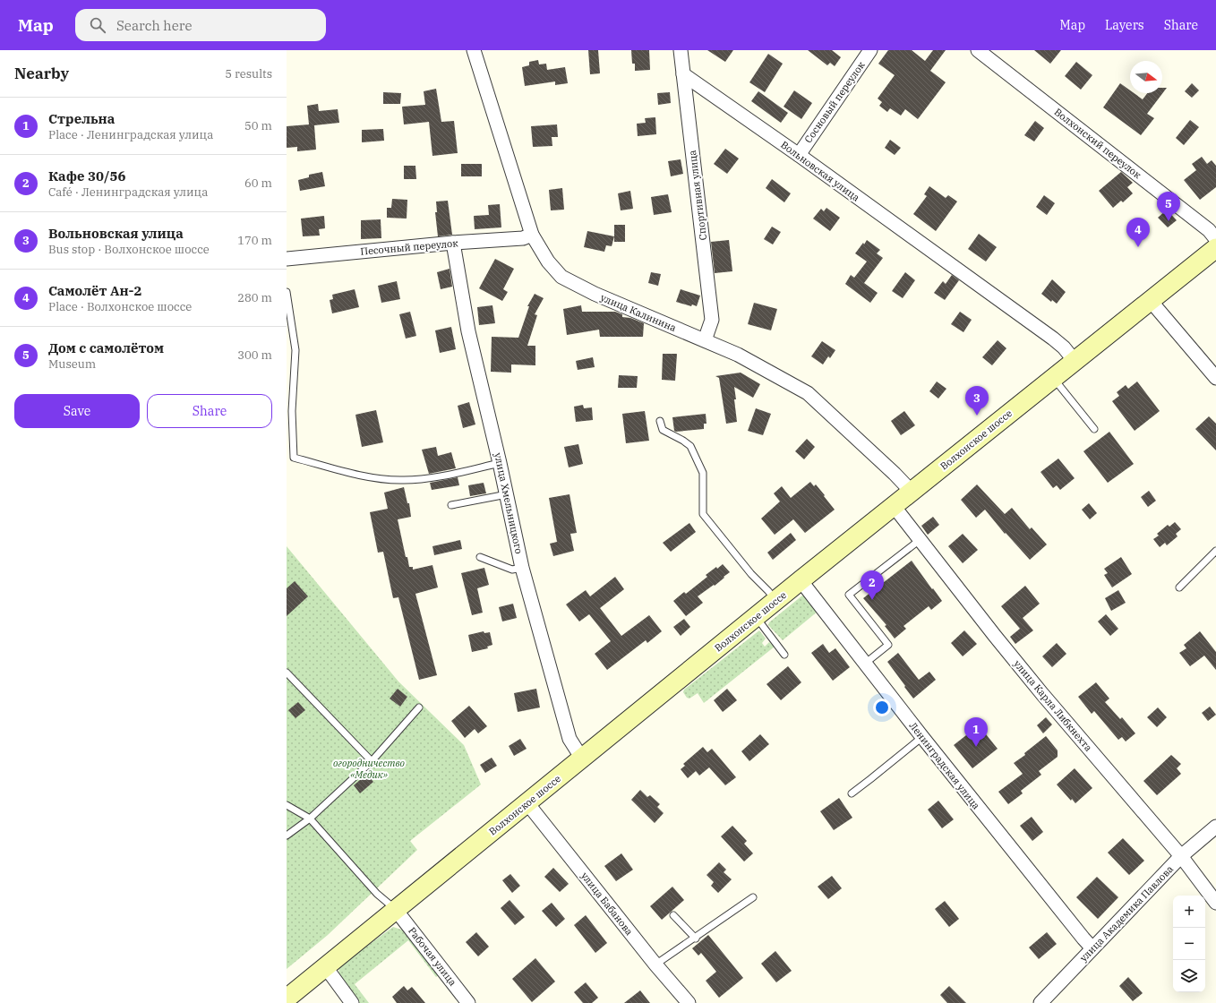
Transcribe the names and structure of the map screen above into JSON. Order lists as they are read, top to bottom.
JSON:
{
  "streets": {
    "main road": ["Волхонское шоссе"],
    "street": [
      "Сосновый переулок",
      "Волхонский переулок",
      "Вольновская улица",
      "Спортивная улица",
      "Песочный переулок",
      "улица Калинина",
      "улица Хмельницкого",
      "улица Карла Либкнехта",
      "Ленинградская улица",
      "улица Бабанова",
      "улица Академика Павлова",
      "Рабочая улица"
    ]
  },
  "crossings": [
    ["Сосновый переулок", "Вольновская улица"],
    ["Вольновская улица", "Спортивная улица"],
    ["Вольновская улица", "Волхонское шоссе"],
    ["Спортивная улица", "улица Калинина"],
    ["Песочный переулок", "улица Калинина"],
    ["Песочный переулок", "улица Хмельницкого"],
    ["улица Калинина", "Волхонское шоссе"],
    ["Волхонское шоссе", "улица Хмельницкого"],
    ["Волхонское шоссе", "улица Карла Либкнехта"],
    ["Волхонское шоссе", "Ленинградская улица"],
    ["Волхонское шоссе", "улица Бабанова"],
    ["Волхонское шоссе", "Рабочая улица"],
    ["улица Карла Либкнехта", "улица Академика Павлова"],
    ["Ленинградская улица", "улица Академика Павлова"]
  ],
  "parks": ["огородничество «Медик»"],
  "north": "right",
  "page": {
    "header": "Map",
    "search": "Search here",
    "nav": ["Map", "Layers", "Share"],
    "heading": ["Nearby", "5 results"],
    "list": [
      {
        "mark": "1",
        "name": "Стрельна",
        "note": "Place · Ленинградская улица",
        "value": "50 m"
      },
      {
        "mark": "2",
        "name": "Кафе 30/56",
        "note": "Café · Ленинградская улица",
        "value": "60 m"
      },
      {
        "mark": "3",
        "name": "Вольновская улица",
        "note": "Bus stop · Волхонское шоссе",
        "value": "170 m"
      },
      {
        "mark": "4",
        "name": "Самолёт Ан-2",
        "note": "Place · Волхонское шоссе",
        "value": "280 m"
      },
      {
        "mark": "5",
        "name": "Дом с самолётом",
        "note": "Museum",
        "value": "300 m"
      }
    ],
    "pins": [
      "5",
      "4",
      "3",
      "2",
      "1"
    ],
    "buttons": ["Save", "Share"],
    "map_buttons": ["+", "−"]
  }
}
